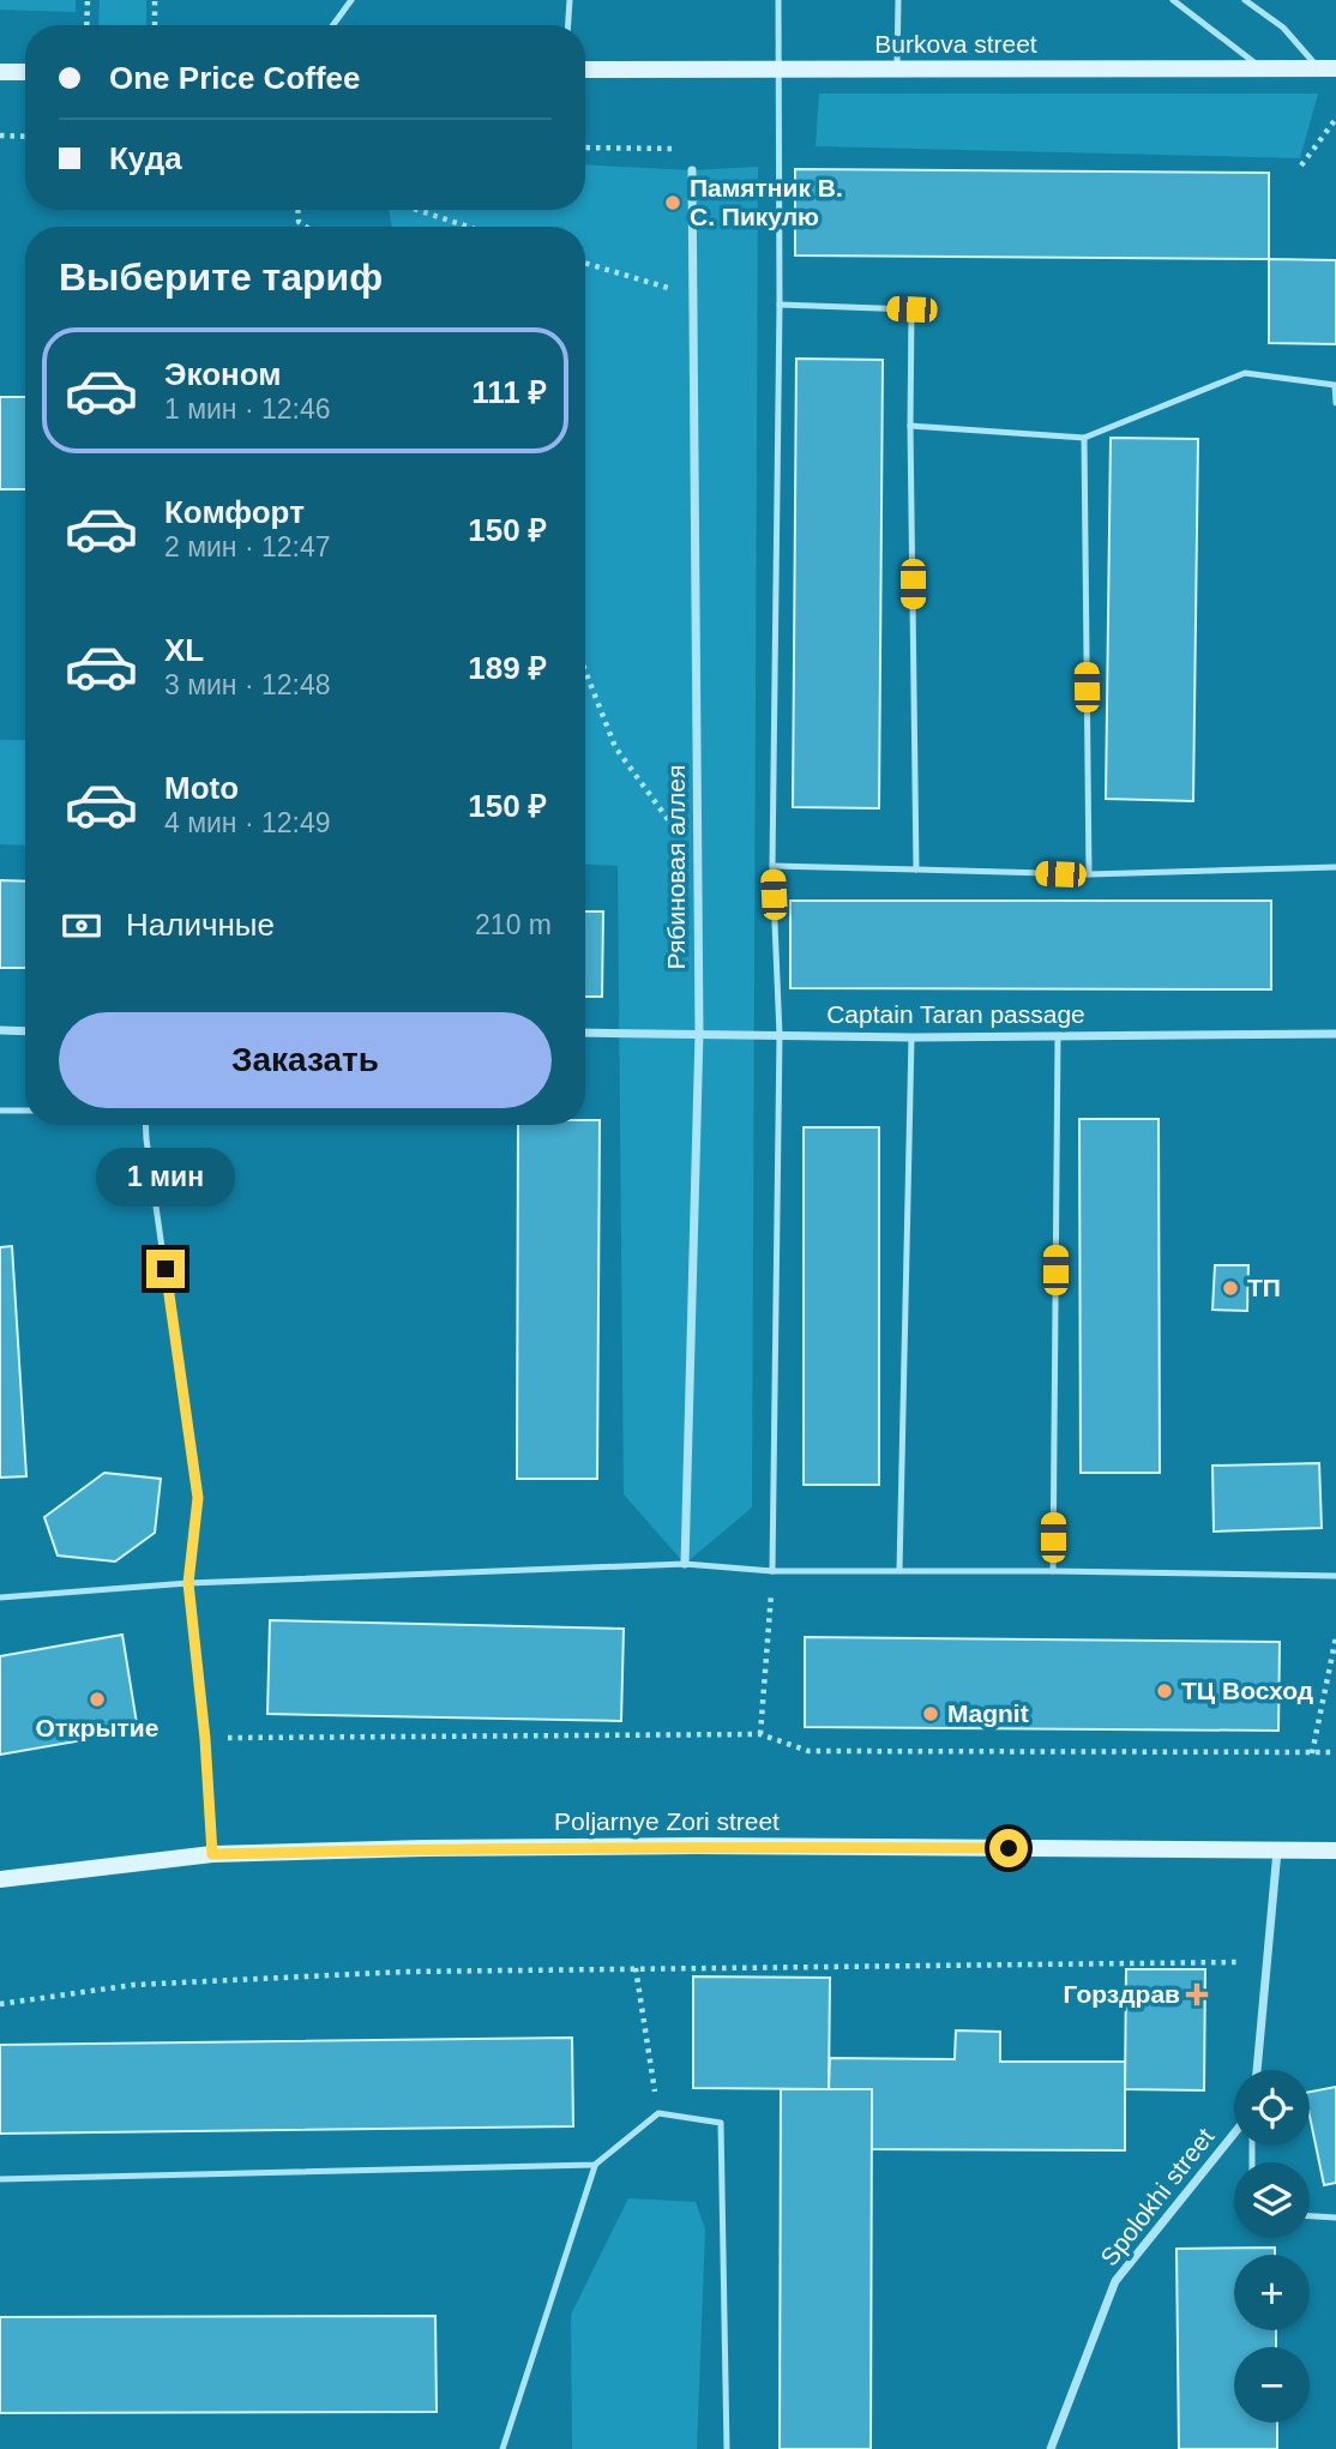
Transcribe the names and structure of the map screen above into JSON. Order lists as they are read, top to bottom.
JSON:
{
  "streets": {
    "main road": ["Burkova street", "Poljarnye Zori street"],
    "street": ["Рябиновая аллея", "Captain Taran passage", "Spolokhi street"]
  },
  "crossings": [
    ["Рябиновая аллея", "Captain Taran passage"]
  ],
  "places": {
    "other": [
      "Памятник В. С. Пикулю",
      "ТП",
      "ТЦ Восход",
      "Открытие",
      "Magnit"
    ],
    "health": ["Горздрав"]
  },
  "page": {
    "banner": ["One Price Coffee", "Куда"],
    "heading": "Выберите тариф",
    "list": [
      {
        "name": "Эконом",
        "note": "1 мин · 12:46",
        "value": "111 ₽"
      },
      {
        "name": "Комфорт",
        "note": "2 мин · 12:47",
        "value": "150 ₽"
      },
      {
        "name": "XL",
        "note": "3 мин · 12:48",
        "value": "189 ₽"
      },
      {
        "name": "Moto",
        "note": "4 мин · 12:49",
        "value": "150 ₽"
      }
    ],
    "pay": ["Наличные", "210 m"],
    "buttons": "Заказать",
    "bubble": "1 мин",
    "map_buttons": ["+", "−"]
  }
}
